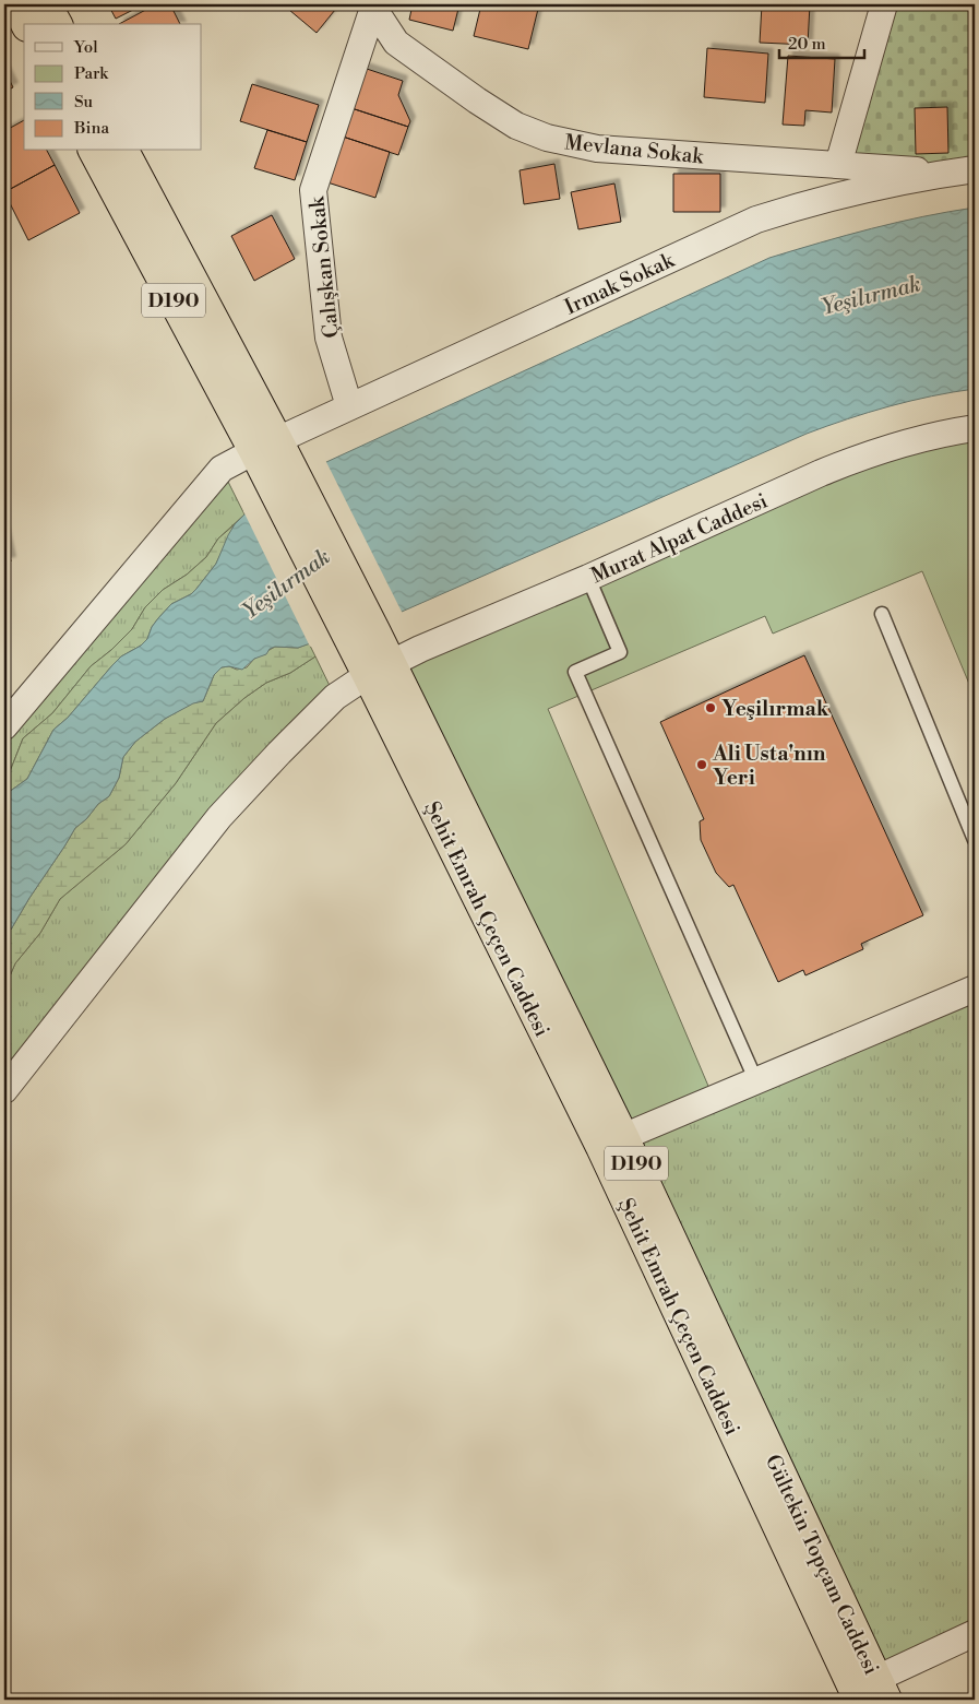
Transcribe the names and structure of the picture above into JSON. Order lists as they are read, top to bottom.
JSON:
{
  "streets": {
    "highway": ["D190", "Gültekin Topçam Caddesi"],
    "street": [
      "Mevlana Sokak",
      "Çalışkan Sokak",
      "Irmak Sokak",
      "Murat Alpat Caddesi"
    ]
  },
  "crossings": [
    ["Mevlana Sokak", "Çalışkan Sokak"],
    ["Mevlana Sokak", "Irmak Sokak"],
    ["Çalışkan Sokak", "Irmak Sokak"],
    ["Irmak Sokak", "D190"],
    ["D190", "Murat Alpat Caddesi"],
    ["D190", "Gültekin Topçam Caddesi"],
    ["Murat Alpat Caddesi", "Gültekin Topçam Caddesi"]
  ],
  "water": ["Yeşilırmak"],
  "places": ["Yeşilırmak", "Ali Usta'nın Yeri"],
  "legend": [
    "Yol",
    "Park",
    "Su",
    "Bina"
  ],
  "scale_bar": "20 m"
}
